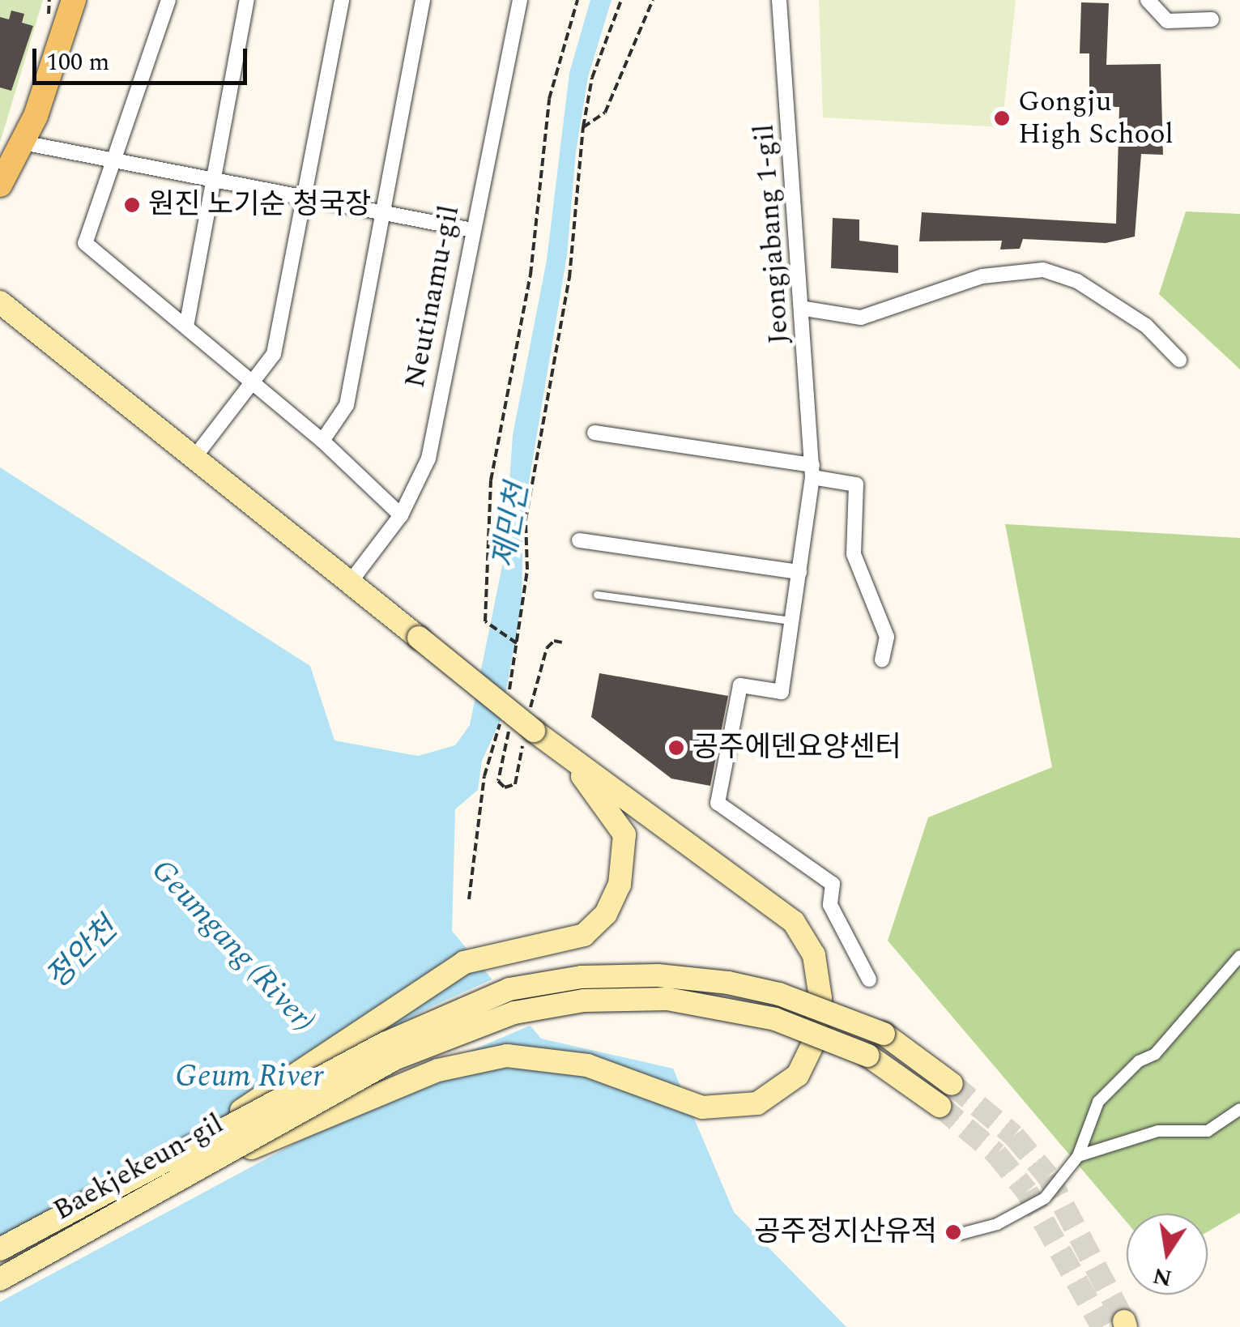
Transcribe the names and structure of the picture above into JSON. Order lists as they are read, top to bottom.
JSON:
{
  "streets": {
    "main road": ["Baekjekeun-gil"],
    "street": ["Jeongjabang 1-gil", "Neutinamu-gil"]
  },
  "water": [
    "제민천",
    "Geumgang (River)",
    "정안천",
    "Geum River"
  ],
  "places": [
    "Gongju High School",
    "원진 노기순 청국장",
    "공주에덴요양센터",
    "공주정지산유적"
  ],
  "scale_bar": "100 m",
  "north": "bottom"
}
